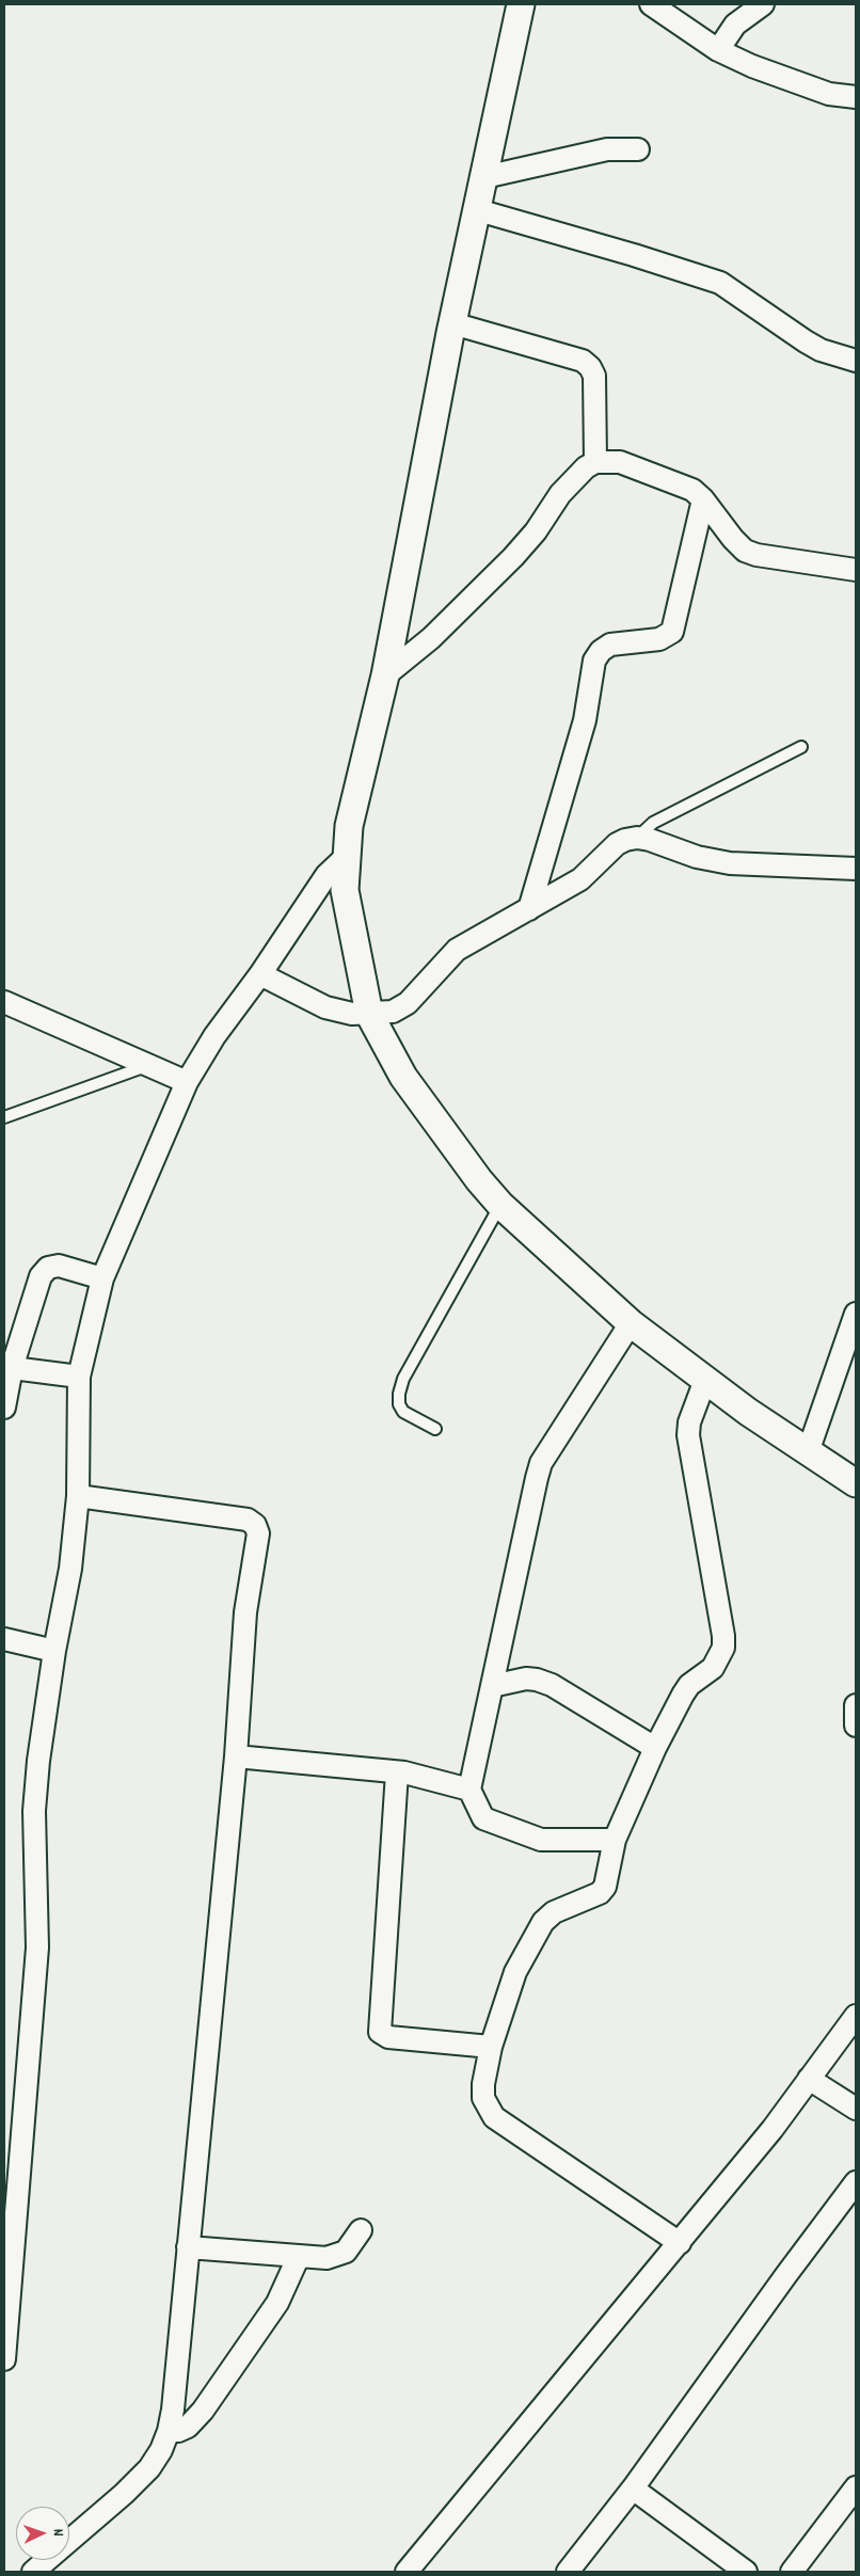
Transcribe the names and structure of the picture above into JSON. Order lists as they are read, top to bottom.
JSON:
{
  "north": "right"
}
